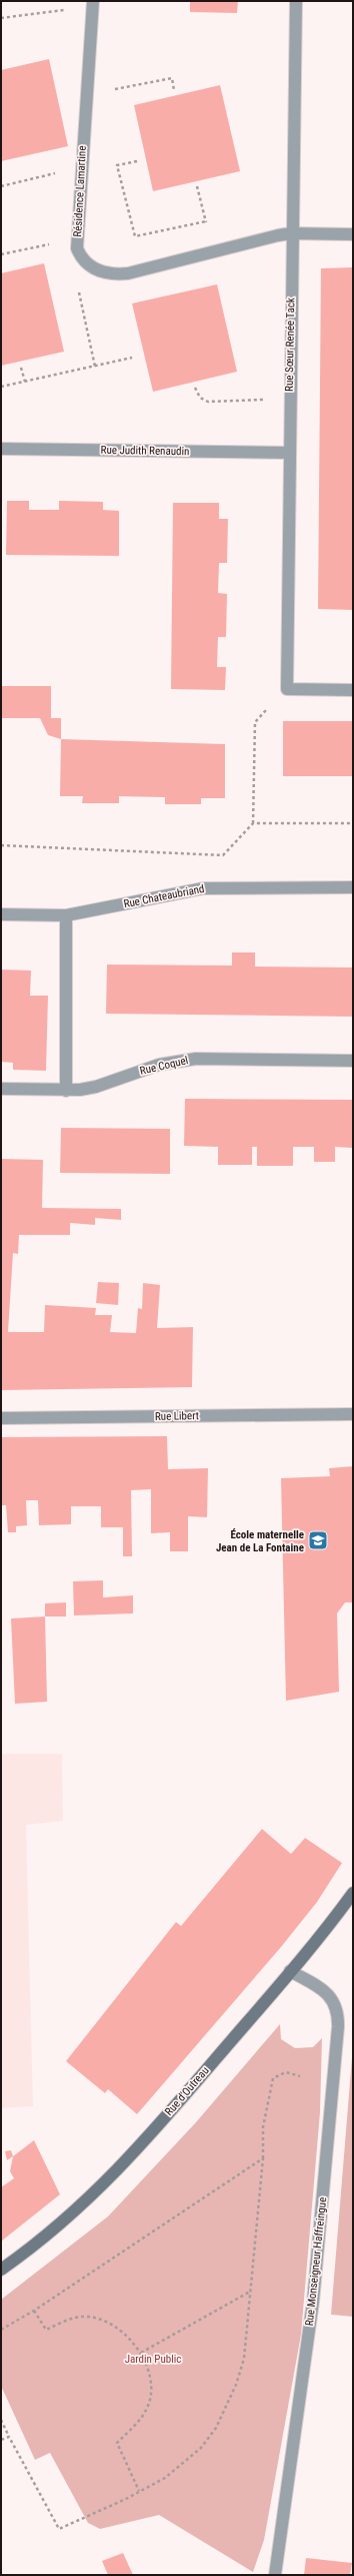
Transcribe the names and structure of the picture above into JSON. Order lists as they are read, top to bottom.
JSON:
{
  "streets": {
    "street": [
      "Résidence Lamartine",
      "Rue Sœur Renée Tack",
      "Rue Judith Renaudin",
      "Rue Chateaubriand",
      "Rue Coquel",
      "Rue Libert",
      "Rue d'Outreau",
      "Rue Monseigneur Haffreingue"
    ]
  },
  "crossings": [
    ["Résidence Lamartine", "Rue Sœur Renée Tack"],
    ["Rue Sœur Renée Tack", "Rue Judith Renaudin"],
    ["Rue d'Outreau", "Rue Monseigneur Haffreingue"]
  ],
  "parks": ["Jardin Public"],
  "places": {
    "school or university": ["École maternelle Jean de La Fontaine"]
  }
}
